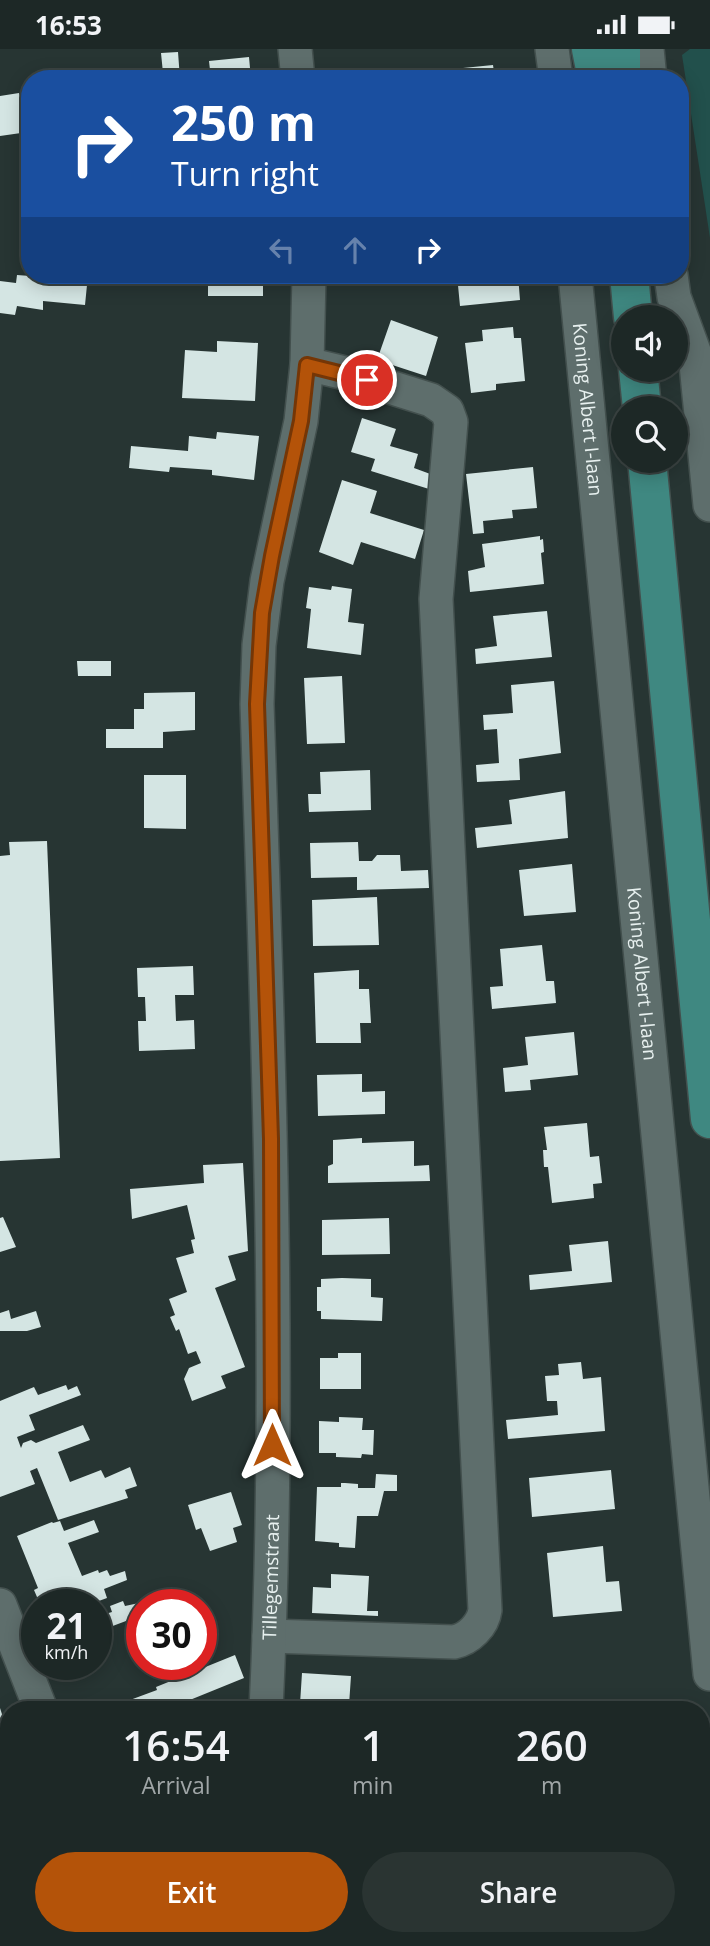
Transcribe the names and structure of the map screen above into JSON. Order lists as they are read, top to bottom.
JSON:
{
  "streets": {
    "street": ["Koning Albert I-laan", "Tillegemstraat"]
  },
  "page": {
    "status": "16:53",
    "turn": ["250 m", "Turn right"],
    "speed": "21 km/h",
    "limit": "30",
    "eta": [
      "16:54",
      "Arrival",
      "1",
      "min",
      "260",
      "m"
    ],
    "buttons": ["Exit", "Share"]
  }
}
